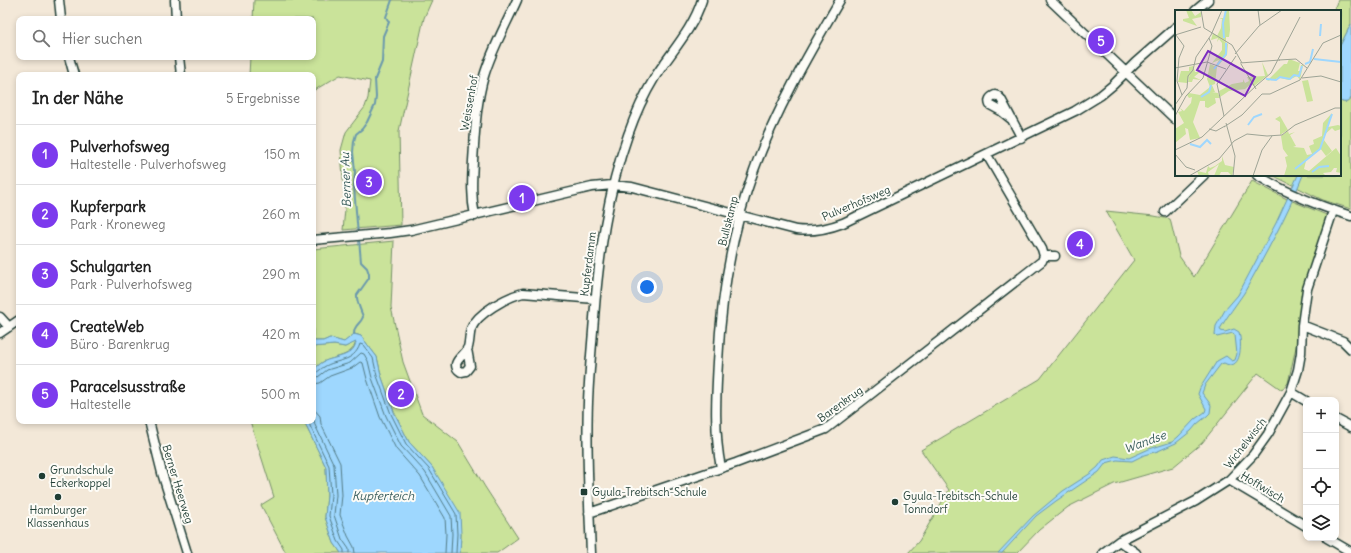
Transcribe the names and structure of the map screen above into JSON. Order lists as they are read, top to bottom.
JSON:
{
  "streets": {
    "street": [
      "Weissenhof",
      "Pulverhofsweg",
      "Bullskamp",
      "Kupferdamm",
      "Barenkrug",
      "Wichelwisch",
      "Berner Heerweg",
      "Hoffwisch"
    ]
  },
  "crossings": [
    ["Weissenhof", "Pulverhofsweg"],
    ["Pulverhofsweg", "Bullskamp"],
    ["Pulverhofsweg", "Kupferdamm"],
    ["Bullskamp", "Barenkrug"],
    ["Kupferdamm", "Barenkrug"],
    ["Wichelwisch", "Hoffwisch"]
  ],
  "water": ["Berner Au", "Wandse", "Kupferteich"],
  "places": {
    "other": ["Grundschule Eckerkoppel", "Hamburger Klassenhaus", "Gyula-Trebitsch-Schule Tonndorf"],
    "transit": ["Gyula-Trebitsch-Schule"]
  },
  "page": {
    "search": "Hier suchen",
    "pins": [
      "5",
      "3",
      "1",
      "4",
      "2"
    ],
    "heading": ["In der Nähe", "5 Ergebnisse"],
    "list": [
      {
        "mark": "1",
        "name": "Pulverhofsweg",
        "note": "Haltestelle · Pulverhofsweg",
        "value": "150 m"
      },
      {
        "mark": "2",
        "name": "Kupferpark",
        "note": "Park · Kroneweg",
        "value": "260 m"
      },
      {
        "mark": "3",
        "name": "Schulgarten",
        "note": "Park · Pulverhofsweg",
        "value": "290 m"
      },
      {
        "mark": "4",
        "name": "CreateWeb",
        "note": "Büro · Barenkrug",
        "value": "420 m"
      },
      {
        "mark": "5",
        "name": "Paracelsusstraße",
        "note": "Haltestelle",
        "value": "500 m"
      }
    ],
    "map_buttons": ["+", "−"]
  }
}
